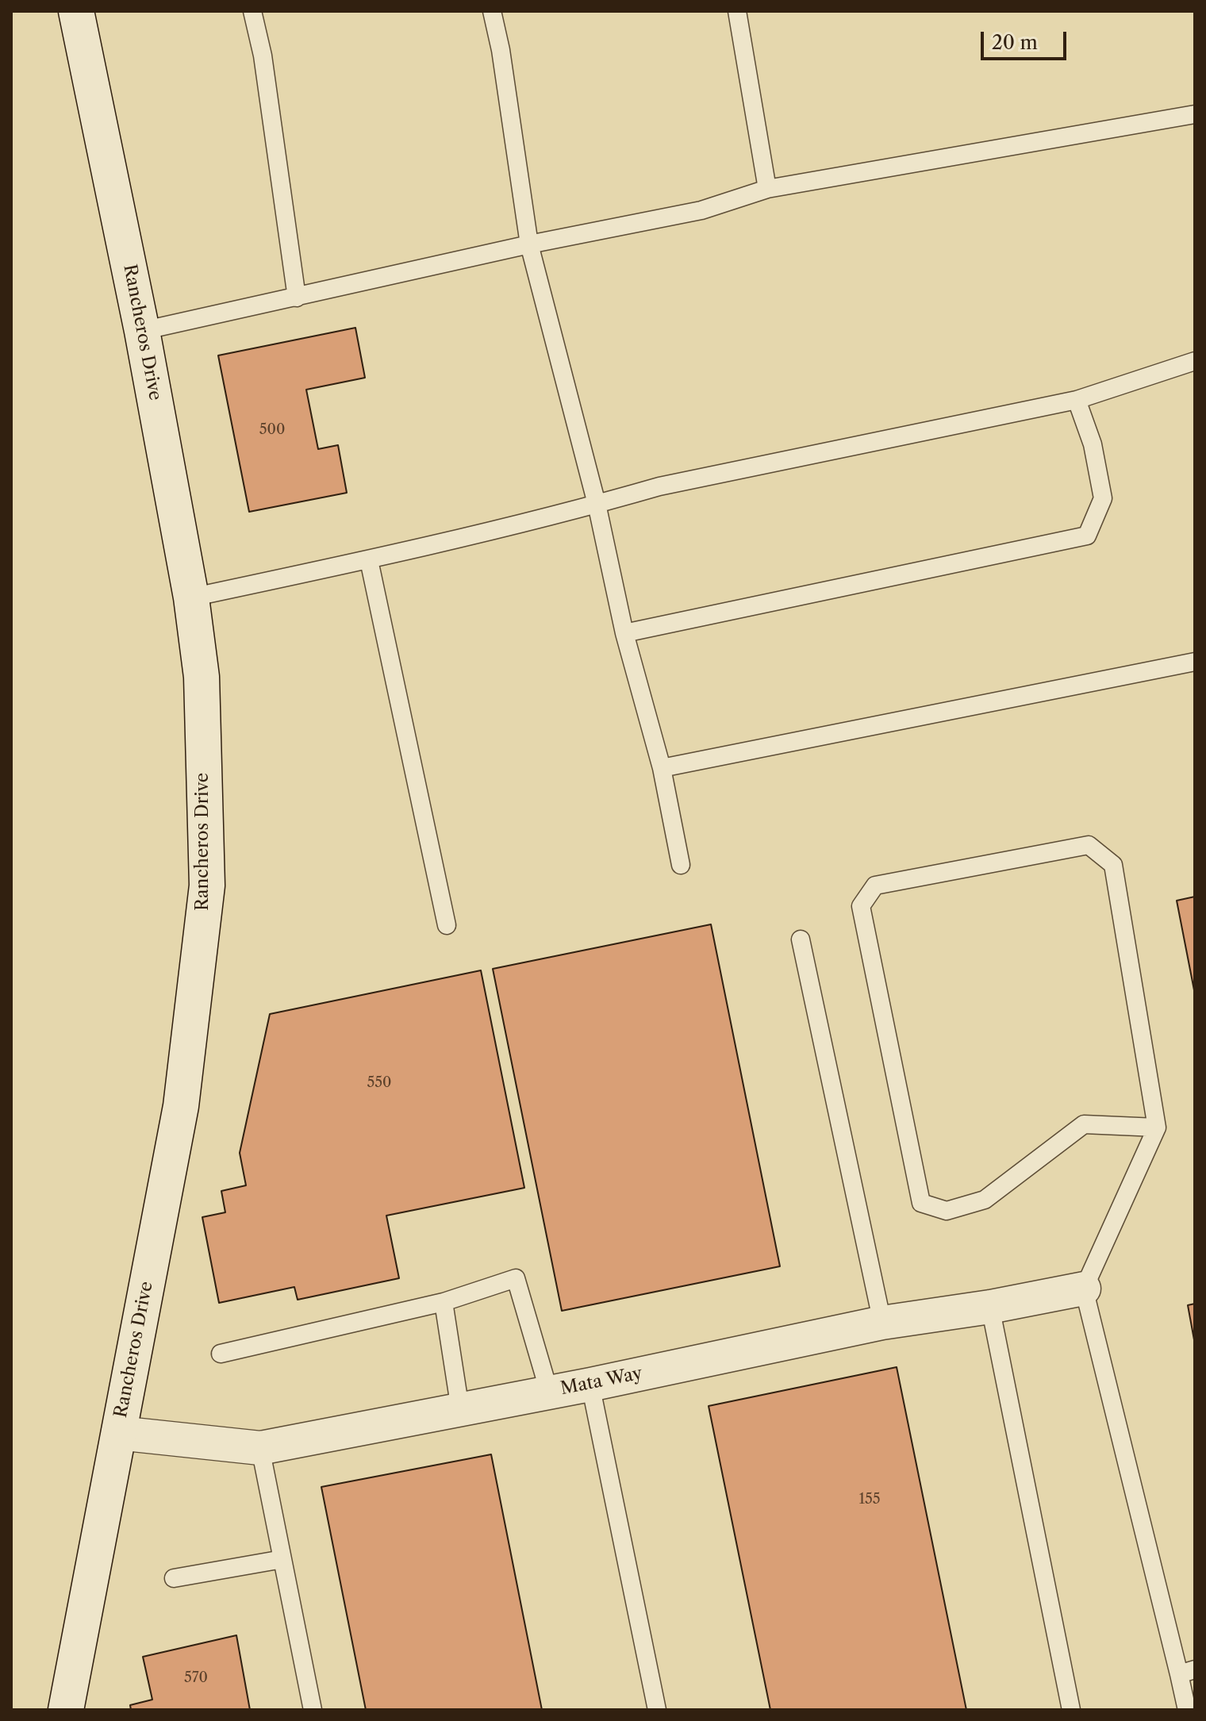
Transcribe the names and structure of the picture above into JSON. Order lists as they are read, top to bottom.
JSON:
{
  "streets": {
    "main road": ["Rancheros Drive"],
    "street": ["Mata Way"]
  },
  "crossings": [
    ["Rancheros Drive", "Mata Way"]
  ],
  "house_numbers": [
    "500",
    "550",
    "155",
    "570"
  ],
  "scale_bar": "20 m"
}
